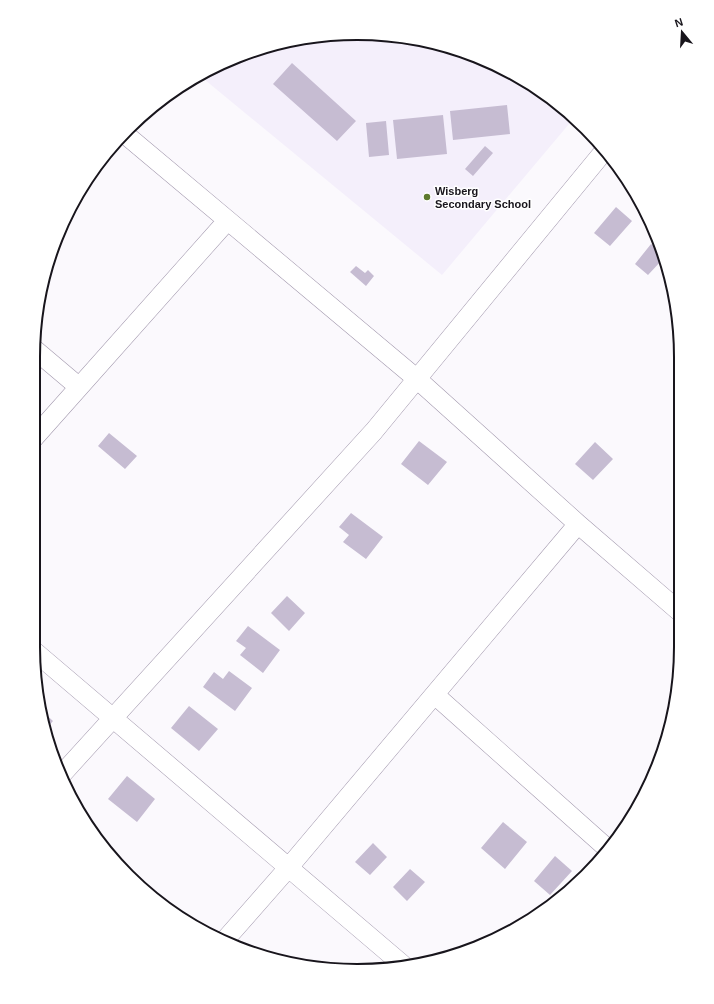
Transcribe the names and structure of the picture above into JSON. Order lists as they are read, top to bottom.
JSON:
{
  "places": ["Wisberg Secondary School"],
  "north": "top"
}
